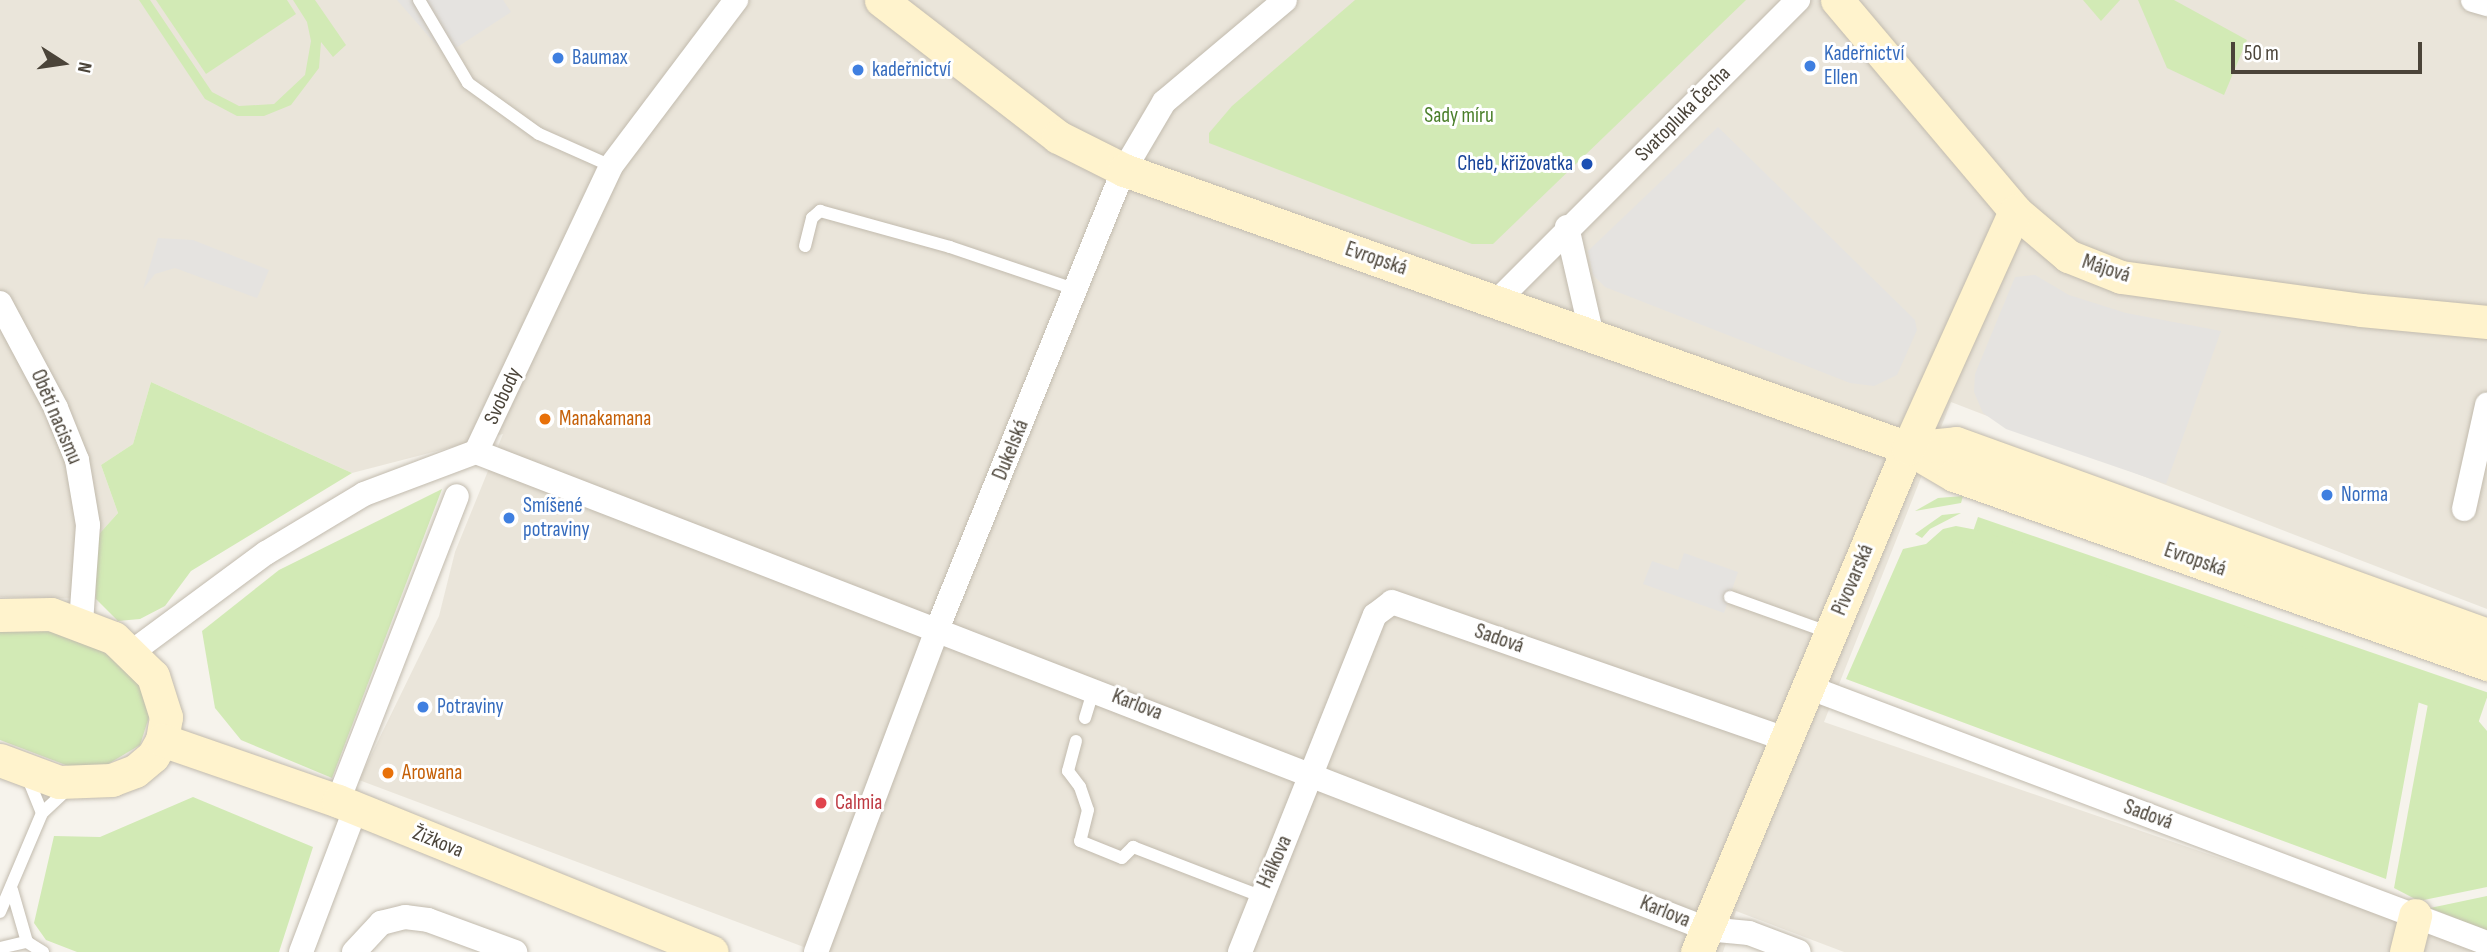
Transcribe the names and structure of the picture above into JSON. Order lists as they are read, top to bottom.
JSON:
{
  "streets": {
    "street": [
      "Svatopluka Čecha",
      "Evropská",
      "Májová",
      "Svobody",
      "Obětí nacismu",
      "Dukelská",
      "Pivovarská",
      "Sadová",
      "Karlova",
      "Žižkova",
      "Hálkova"
    ]
  },
  "crossings": [
    ["Svatopluka Čecha", "Evropská"],
    ["Evropská", "Dukelská"],
    ["Evropská", "Pivovarská"],
    ["Májová", "Pivovarská"],
    ["Svobody", "Karlova"],
    ["Dukelská", "Karlova"],
    ["Pivovarská", "Sadová"],
    ["Pivovarská", "Karlova"],
    ["Sadová", "Karlova"],
    ["Sadová", "Hálkova"],
    ["Karlova", "Hálkova"]
  ],
  "parks": ["Sady míru"],
  "places": [
    "Baumax",
    "Kadeřnictví Ellen",
    "kadeřnictví",
    "Cheb, křižovatka",
    "Manakamana",
    "Norma",
    "Smíšené potraviny",
    "Potraviny",
    "Arowana",
    "Calmia"
  ],
  "scale_bar": "50 m",
  "north": "right"
}
